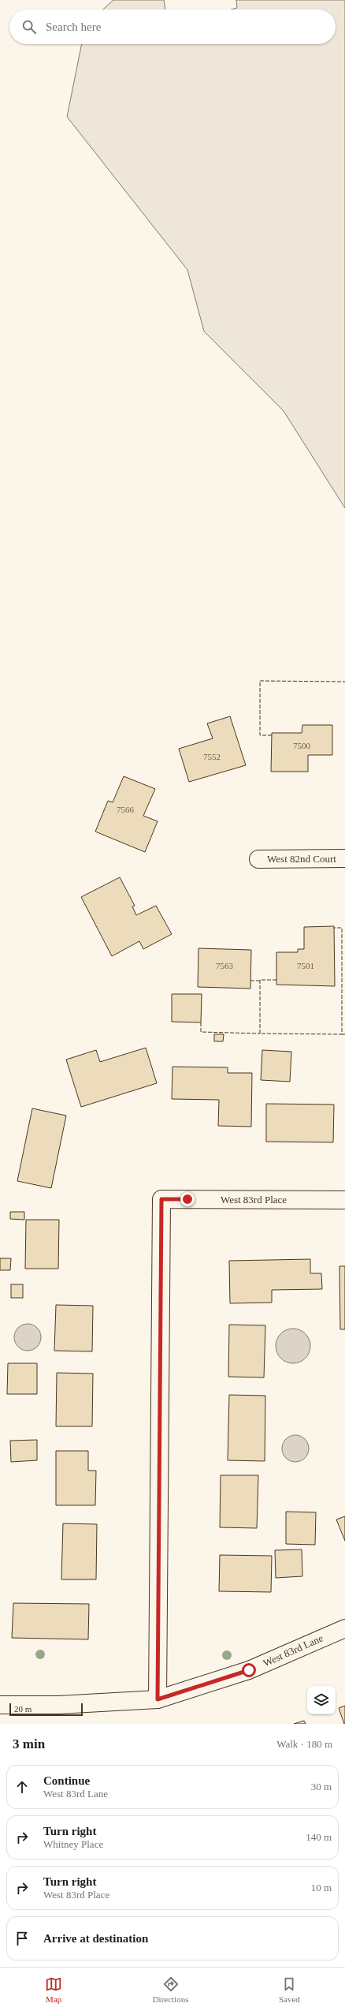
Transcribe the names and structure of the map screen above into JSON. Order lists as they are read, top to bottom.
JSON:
{
  "streets": {
    "street": ["West 82nd Court", "West 83rd Place", "West 83rd Lane"]
  },
  "crossings": [
    ["West 83rd Place", "West 83rd Lane"]
  ],
  "house_numbers": [
    "7500",
    "7552",
    "7566",
    "7563",
    "7501"
  ],
  "scale_bar": "20 m",
  "page": {
    "search": "Search here",
    "scale": "20 m",
    "heading": ["3 min", "Walk · 180 m"],
    "list": [
      ["Continue", "West 83rd Lane", "30 m"],
      ["Turn right", "Whitney Place", "140 m"],
      ["Turn right", "West 83rd Place", "10 m"],
      "Arrive at destination"
    ],
    "nav": ["Map", "Directions", "Saved"]
  }
}
